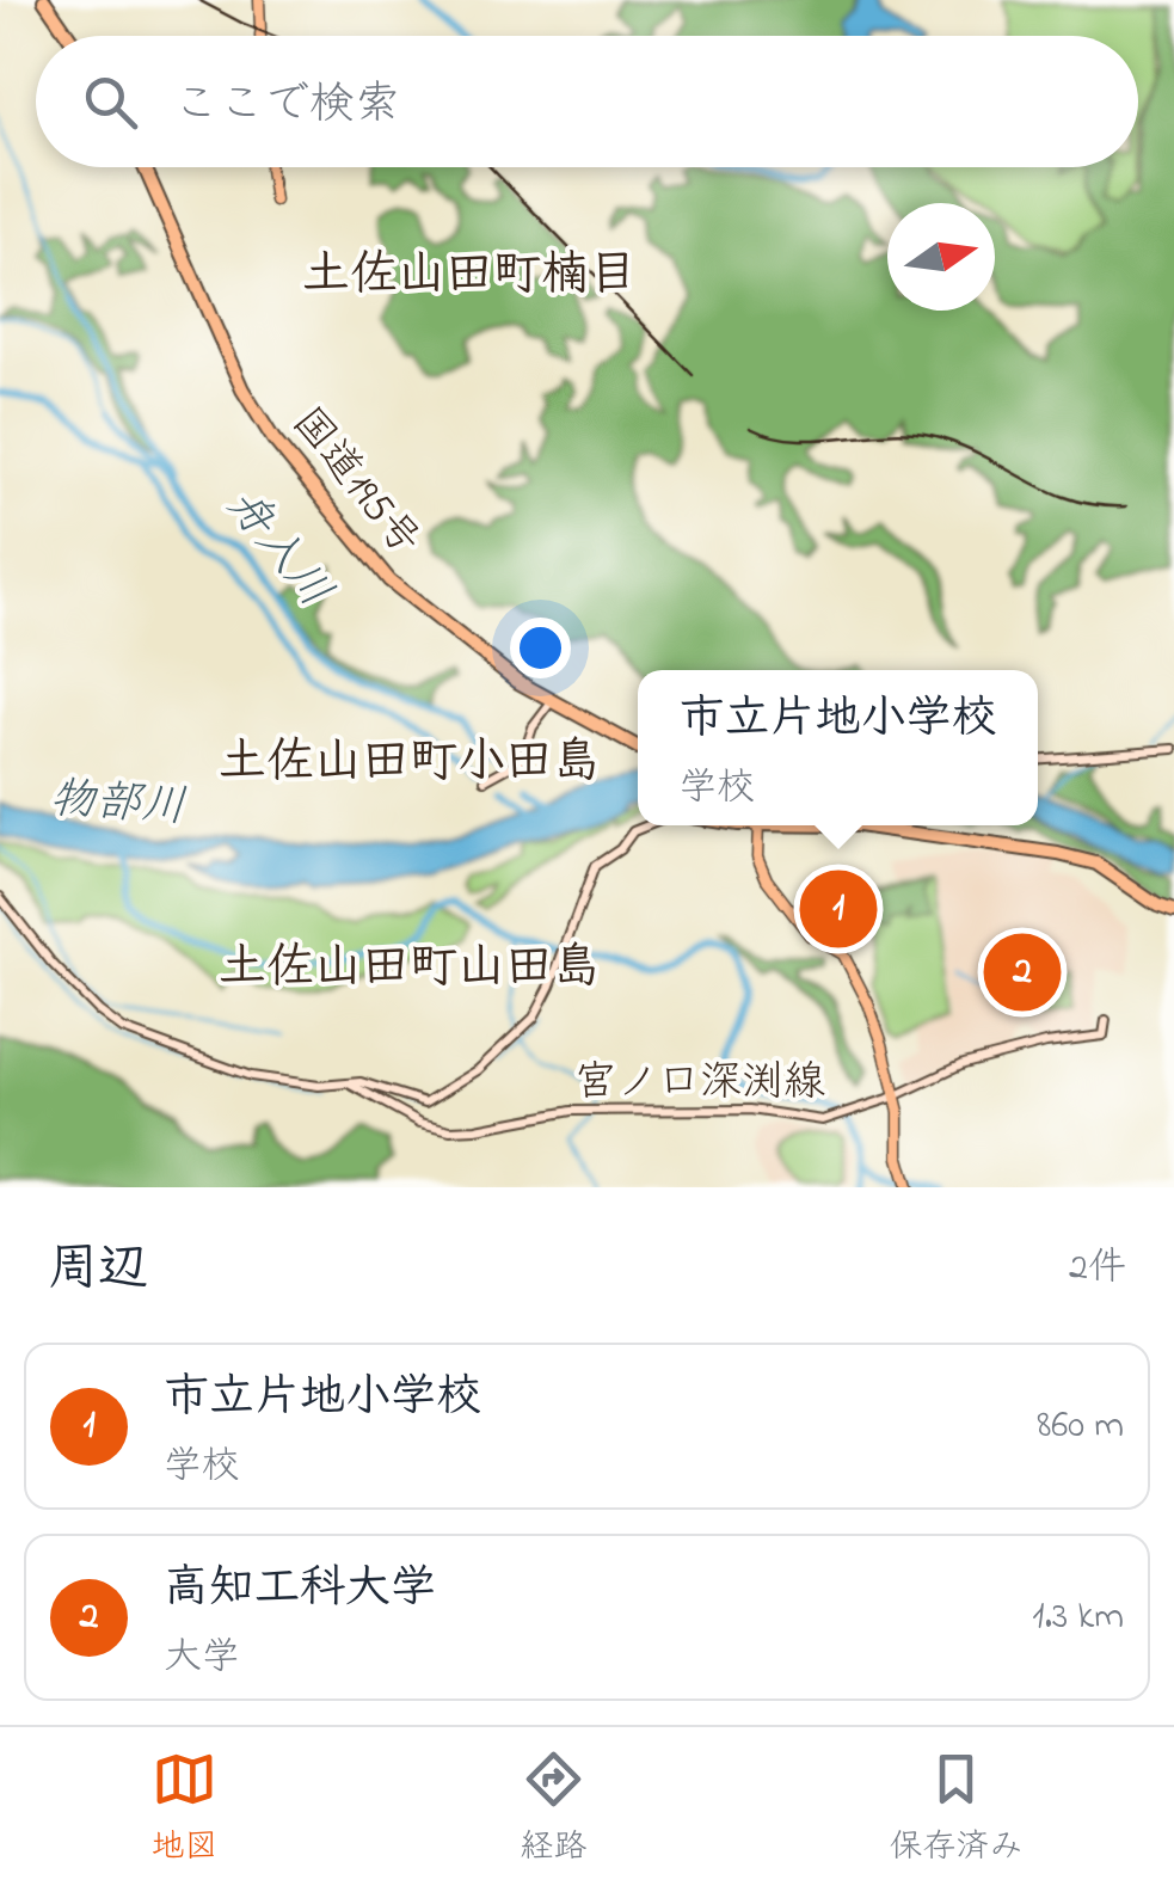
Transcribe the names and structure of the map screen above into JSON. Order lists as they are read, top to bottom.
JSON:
{
  "streets": {
    "highway": ["国道195号"],
    "main road": ["宮ノ口深渕線"]
  },
  "districts": ["土佐山田町楠目", "土佐山田町小田島", "土佐山田町山田島"],
  "water": ["舟入川", "物部川"],
  "north": "right",
  "page": {
    "search": "ここで検索",
    "popup": ["市立片地小学校", "学校"],
    "pins": ["1", "2"],
    "heading": ["周辺", "2件"],
    "list": [
      {
        "mark": "1",
        "name": "市立片地小学校",
        "note": "学校",
        "value": "860 m"
      },
      {
        "mark": "2",
        "name": "高知工科大学",
        "note": "大学",
        "value": "1.3 km"
      }
    ],
    "nav": ["地図", "経路", "保存済み"]
  }
}
